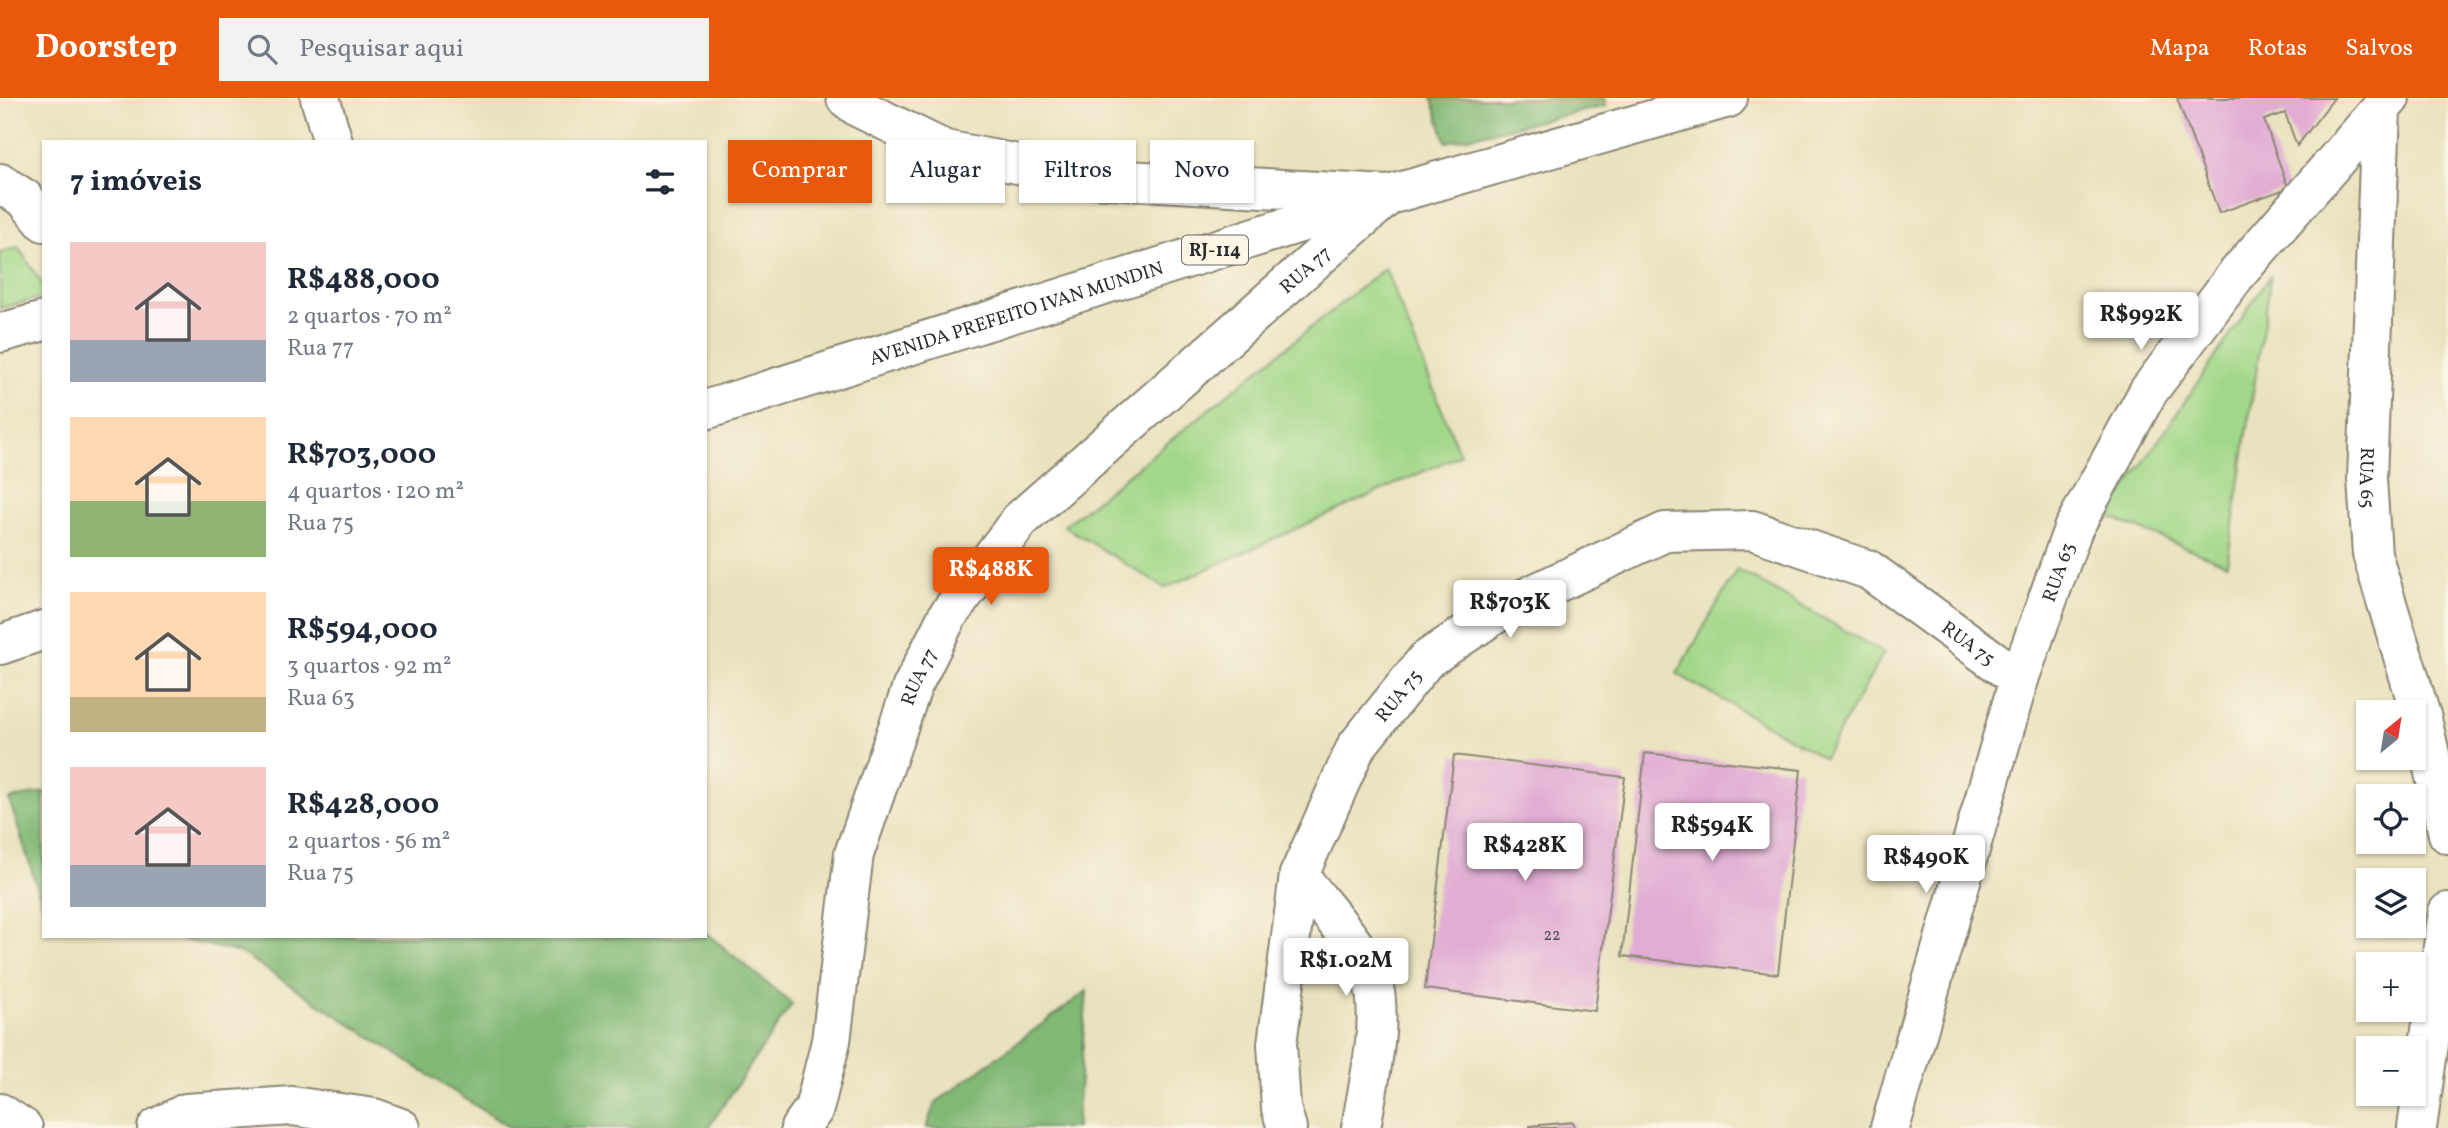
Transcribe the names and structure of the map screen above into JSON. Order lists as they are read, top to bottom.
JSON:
{
  "streets": {
    "street": [
      "RJ-114",
      "RUA 77",
      "AVENIDA PREFEITO IVAN MUNDIN",
      "RUA 65",
      "RUA 63",
      "RUA 75"
    ]
  },
  "crossings": [
    ["RUA 77", "AVENIDA PREFEITO IVAN MUNDIN"],
    ["RUA 65", "RUA 63"],
    ["RUA 63", "RUA 75"]
  ],
  "house_numbers": ["22"],
  "north": "top right",
  "page": {
    "header": "Doorstep",
    "search": "Pesquisar aqui",
    "nav": ["Mapa", "Rotas", "Salvos"],
    "chip": [
      "Comprar",
      "Alugar",
      "Filtros",
      "Novo"
    ],
    "heading": "7 imóveis",
    "list": [
      {
        "name": "R$488,000",
        "note": "2 quartos · 70 m² · Rua 77"
      },
      {
        "name": "R$703,000",
        "note": "4 quartos · 120 m² · Rua 75"
      },
      {
        "name": "R$594,000",
        "note": "3 quartos · 92 m² · Rua 63"
      },
      {
        "name": "R$428,000",
        "note": "2 quartos · 56 m² · Rua 75"
      }
    ],
    "price": [
      "R$992K",
      "R$488K",
      "R$703K",
      "R$594K",
      "R$428K",
      "R$490K",
      "R$1.02M"
    ],
    "map_buttons": ["+", "−"]
  }
}
